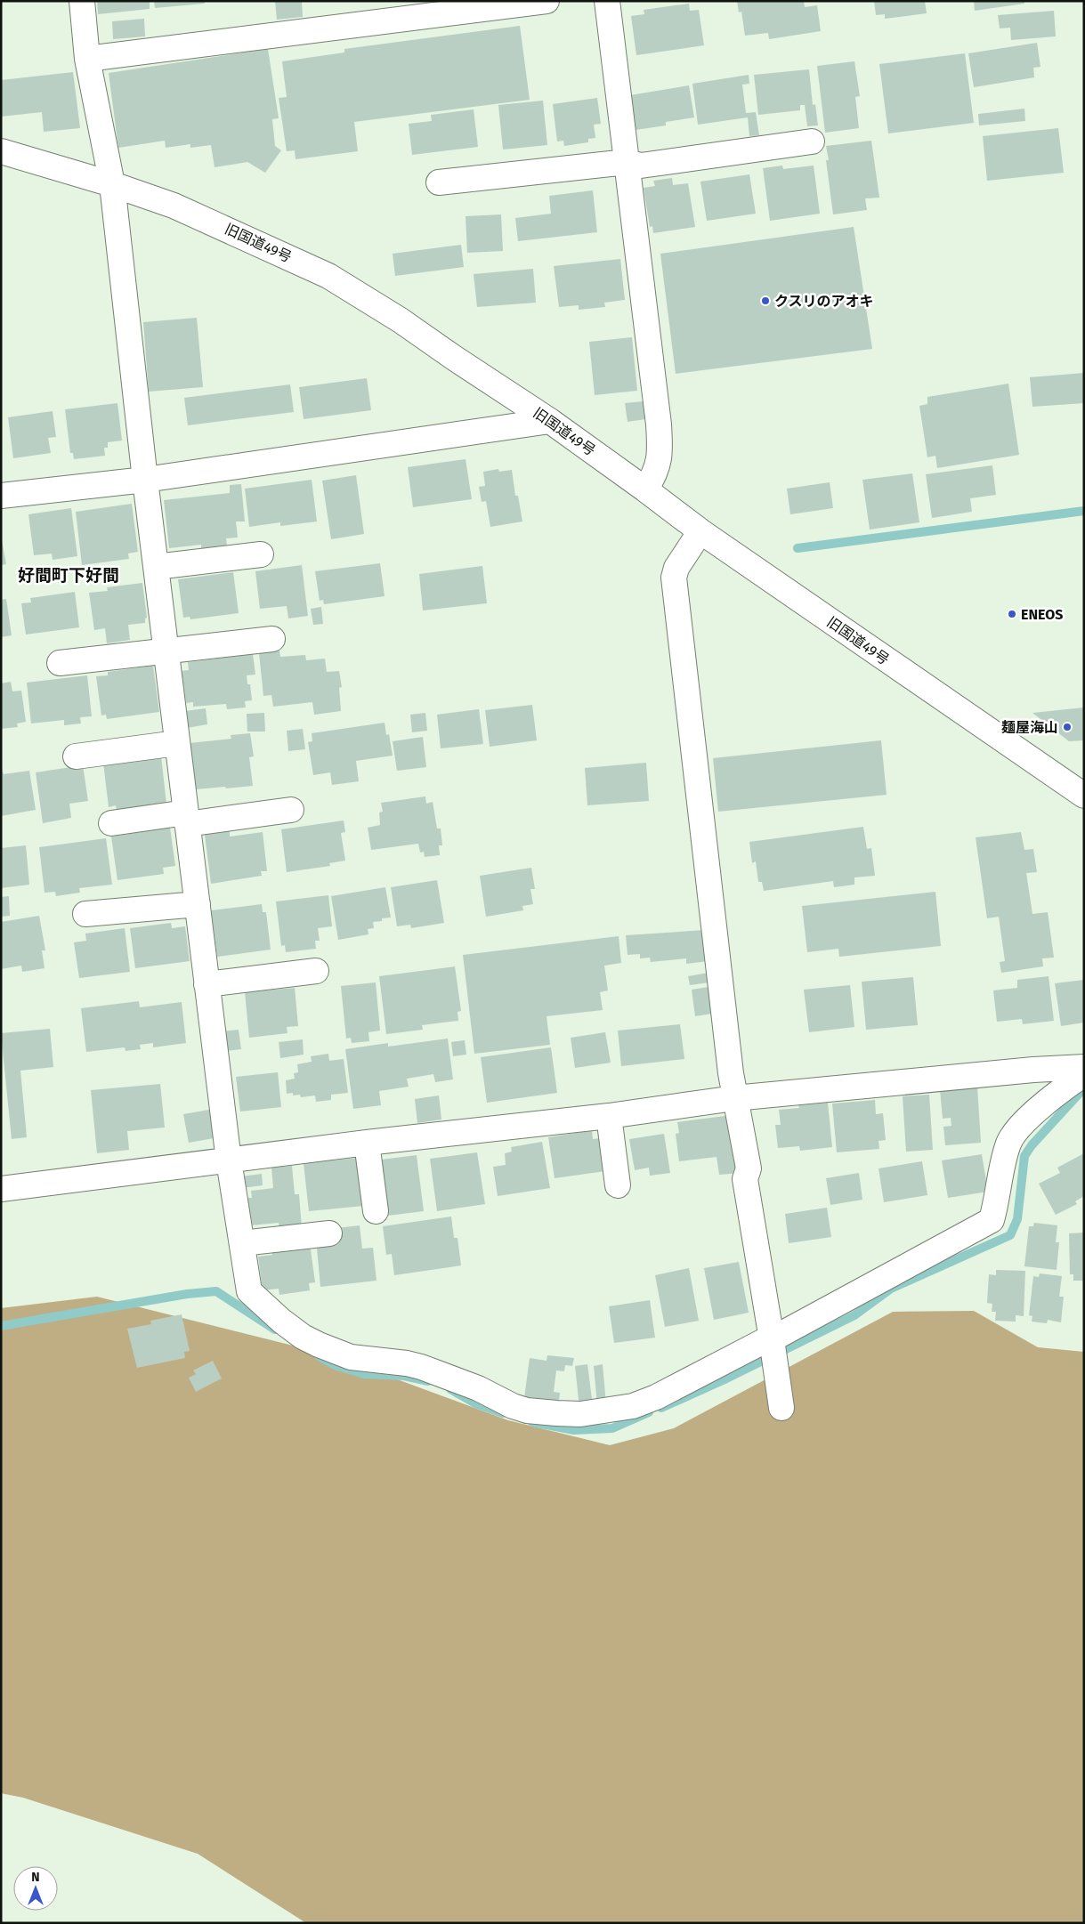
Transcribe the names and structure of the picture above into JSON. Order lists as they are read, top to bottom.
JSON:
{
  "streets": {
    "street": ["旧国道49号"]
  },
  "districts": ["好間町下好間"],
  "places": ["クスリのアオキ", "ENEOS", "麺屋海山"],
  "north": "top"
}
